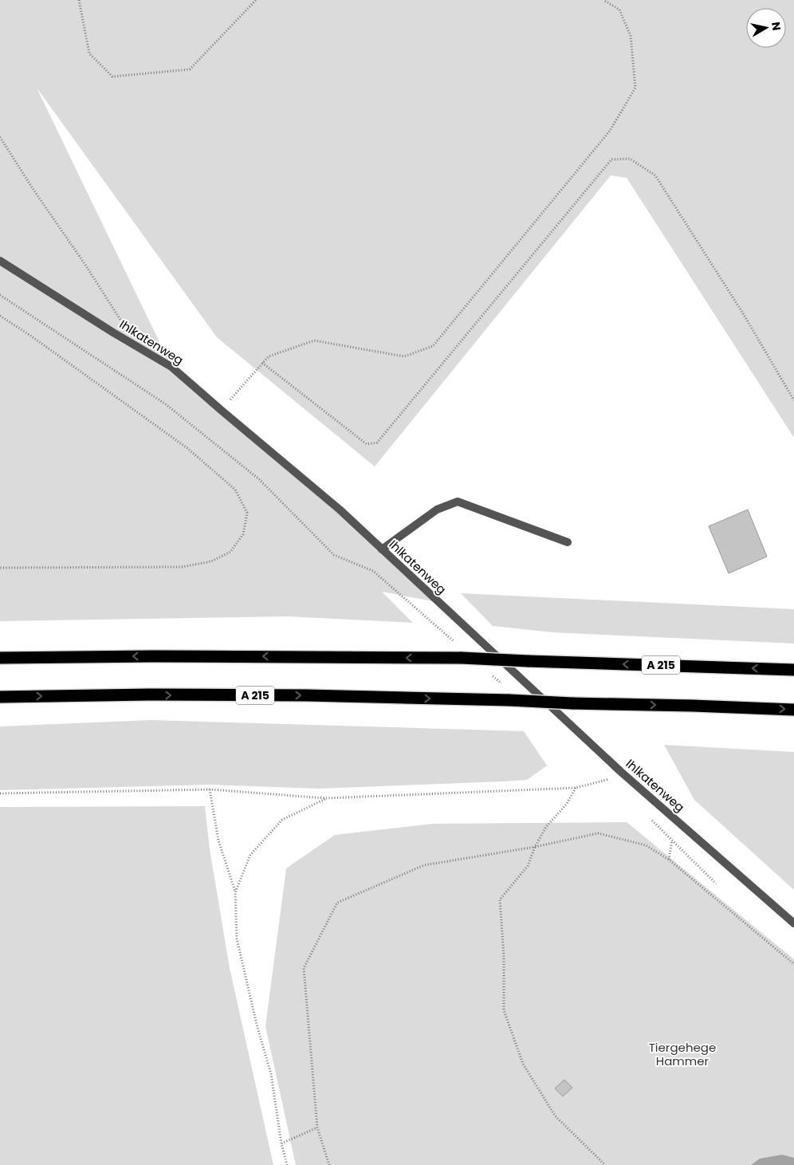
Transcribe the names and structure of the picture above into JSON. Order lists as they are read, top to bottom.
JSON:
{
  "streets": {
    "highway": ["A 215"],
    "street": ["Ihlkatenweg"]
  },
  "parks": ["Tiergehege Hammer"],
  "north": "right"
}
